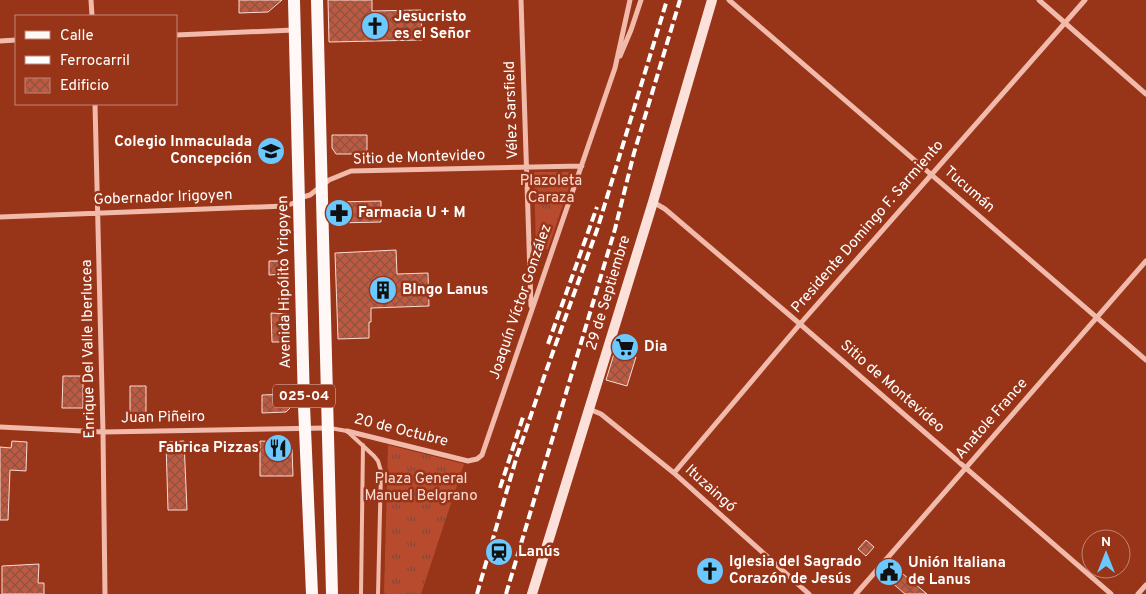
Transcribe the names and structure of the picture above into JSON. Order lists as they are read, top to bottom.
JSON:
{
  "streets": {
    "main road": ["Avenida Hipólito Yrigoyen", "025-04"],
    "street": [
      "Vélez Sarsfield",
      "Sitio de Montevideo",
      "Tucumán",
      "Gobernador Irigoyen",
      "Presidente Domingo F. Sarmiento",
      "29 de Septiembre",
      "Joaquín Víctor González",
      "Enrique Del Valle Iberlucea",
      "Juan Piñeiro",
      "Anatole France",
      "20 de Octubre",
      "Ituzaingó"
    ]
  },
  "crossings": [
    ["Vélez Sarsfield", "Sitio de Montevideo"],
    ["Vélez Sarsfield", "Joaquín Víctor González"],
    ["Sitio de Montevideo", "Gobernador Irigoyen"],
    ["Sitio de Montevideo", "Presidente Domingo F. Sarmiento"],
    ["Sitio de Montevideo", "29 de Septiembre"],
    ["Sitio de Montevideo", "Joaquín Víctor González"],
    ["Sitio de Montevideo", "025-04"],
    ["Sitio de Montevideo", "Anatole France"],
    ["Tucumán", "Presidente Domingo F. Sarmiento"],
    ["Tucumán", "Anatole France"],
    ["Gobernador Irigoyen", "Avenida Hipólito Yrigoyen"],
    ["Gobernador Irigoyen", "Enrique Del Valle Iberlucea"],
    ["Gobernador Irigoyen", "025-04"],
    ["Presidente Domingo F. Sarmiento", "Ituzaingó"],
    ["Avenida Hipólito Yrigoyen", "Juan Piñeiro"],
    ["29 de Septiembre", "Ituzaingó"],
    ["Joaquín Víctor González", "20 de Octubre"],
    ["Enrique Del Valle Iberlucea", "Juan Piñeiro"],
    ["025-04", "Juan Piñeiro"],
    ["025-04", "20 de Octubre"],
    ["Juan Piñeiro", "20 de Octubre"]
  ],
  "parks": ["Plazoleta Caraza", "Plaza General Manuel Belgrano"],
  "places": {
    "church": ["Jesucristo es el Señor", "Iglesia del Sagrado Corazón de Jesús"],
    "school or university": ["Colegio Inmaculada Concepción"],
    "pharmacy": ["Farmacia U + M"],
    "building": ["BIngo Lanus"],
    "supermarket": ["Dia"],
    "restaurant": ["Fabrica Pizzas"],
    "station": ["Lanús"],
    "public building": ["Unión Italiana de Lanus"]
  },
  "legend": ["Calle", "Ferrocarril", "Edificio"],
  "north": "top"
}
